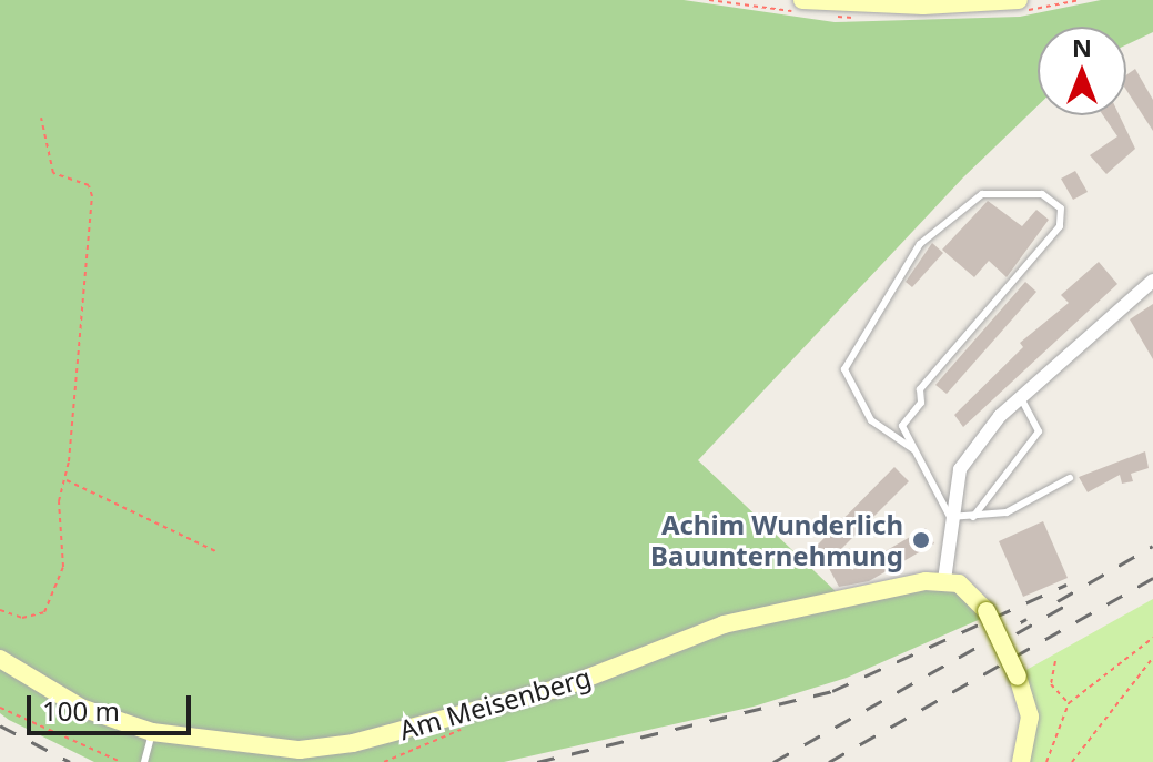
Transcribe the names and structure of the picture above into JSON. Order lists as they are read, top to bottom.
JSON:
{
  "streets": {
    "street": ["Am Meisenberg"]
  },
  "places": ["Achim Wunderlich Bauunternehmung"],
  "scale_bar": "100 m",
  "north": "top"
}
